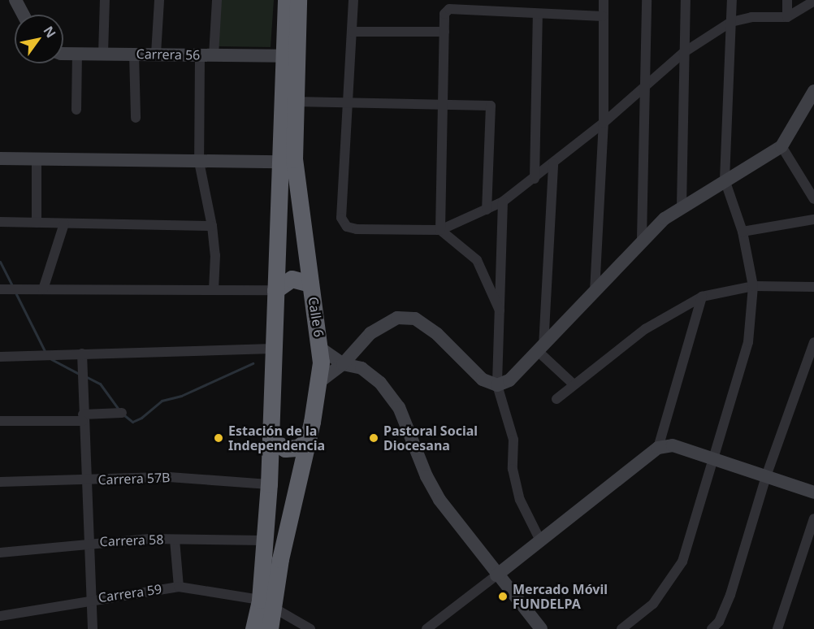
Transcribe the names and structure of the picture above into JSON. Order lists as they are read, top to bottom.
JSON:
{
  "streets": {
    "highway": ["Calle 6"],
    "street": [
      "Carrera 56",
      "Carrera 57B",
      "Carrera 58",
      "Carrera 59"
    ]
  },
  "crossings": [
    ["Carrera 56", "Calle 6"],
    ["Calle 6", "Carrera 57B"],
    ["Calle 6", "Carrera 58"],
    ["Calle 6", "Carrera 59"]
  ],
  "places": ["Estación de la Independencia", "Pastoral Social Diocesana", "Mercado Móvil FUNDELPA"],
  "north": "top right"
}
